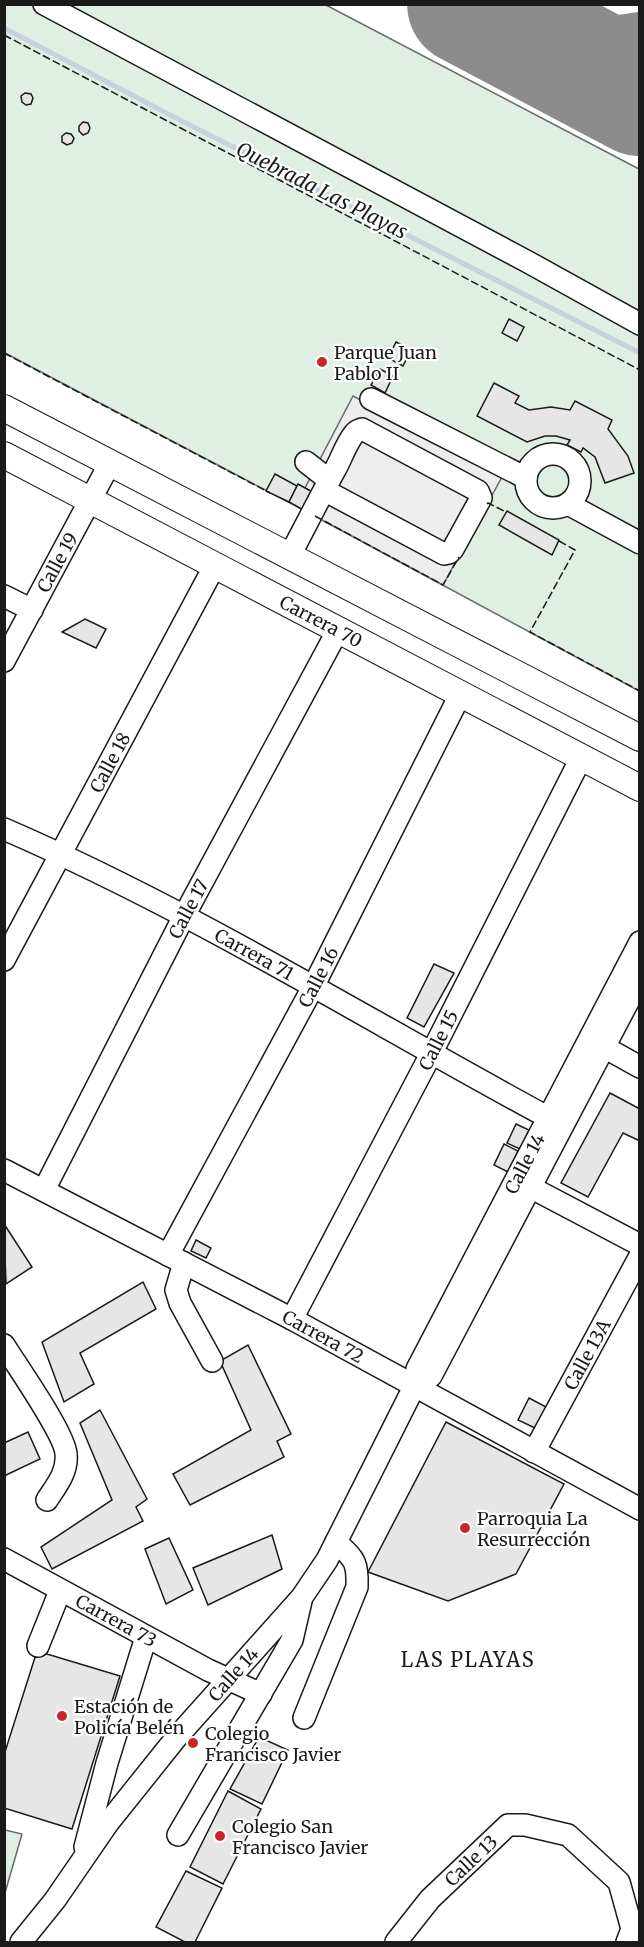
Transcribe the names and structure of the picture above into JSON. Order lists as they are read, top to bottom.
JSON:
{
  "streets": {
    "main road": ["Carrera 70"],
    "street": [
      "Calle 19",
      "Calle 18",
      "Calle 17",
      "Carrera 71",
      "Calle 16",
      "Calle 15",
      "Calle 14",
      "Carrera 72",
      "Calle 13A",
      "Carrera 73",
      "Calle 13"
    ]
  },
  "crossings": [
    ["Calle 19", "Carrera 70"],
    ["Carrera 70", "Calle 18"],
    ["Carrera 70", "Calle 17"],
    ["Carrera 70", "Calle 16"],
    ["Carrera 70", "Calle 15"],
    ["Calle 18", "Carrera 71"],
    ["Calle 17", "Carrera 71"],
    ["Calle 17", "Carrera 72"],
    ["Carrera 71", "Calle 16"],
    ["Carrera 71", "Calle 15"],
    ["Carrera 71", "Calle 14"],
    ["Calle 16", "Carrera 72"],
    ["Calle 15", "Carrera 72"],
    ["Calle 14", "Carrera 72"],
    ["Calle 14", "Carrera 73"],
    ["Carrera 72", "Calle 13A"]
  ],
  "districts": ["LAS PLAYAS"],
  "water": ["Quebrada Las Playas"],
  "places": [
    "Parque Juan Pablo II",
    "Parroquia La Resurrección",
    "Estación de Policía Belén",
    "Colegio Francisco Javier",
    "Colegio San Francisco Javier"
  ]
}
